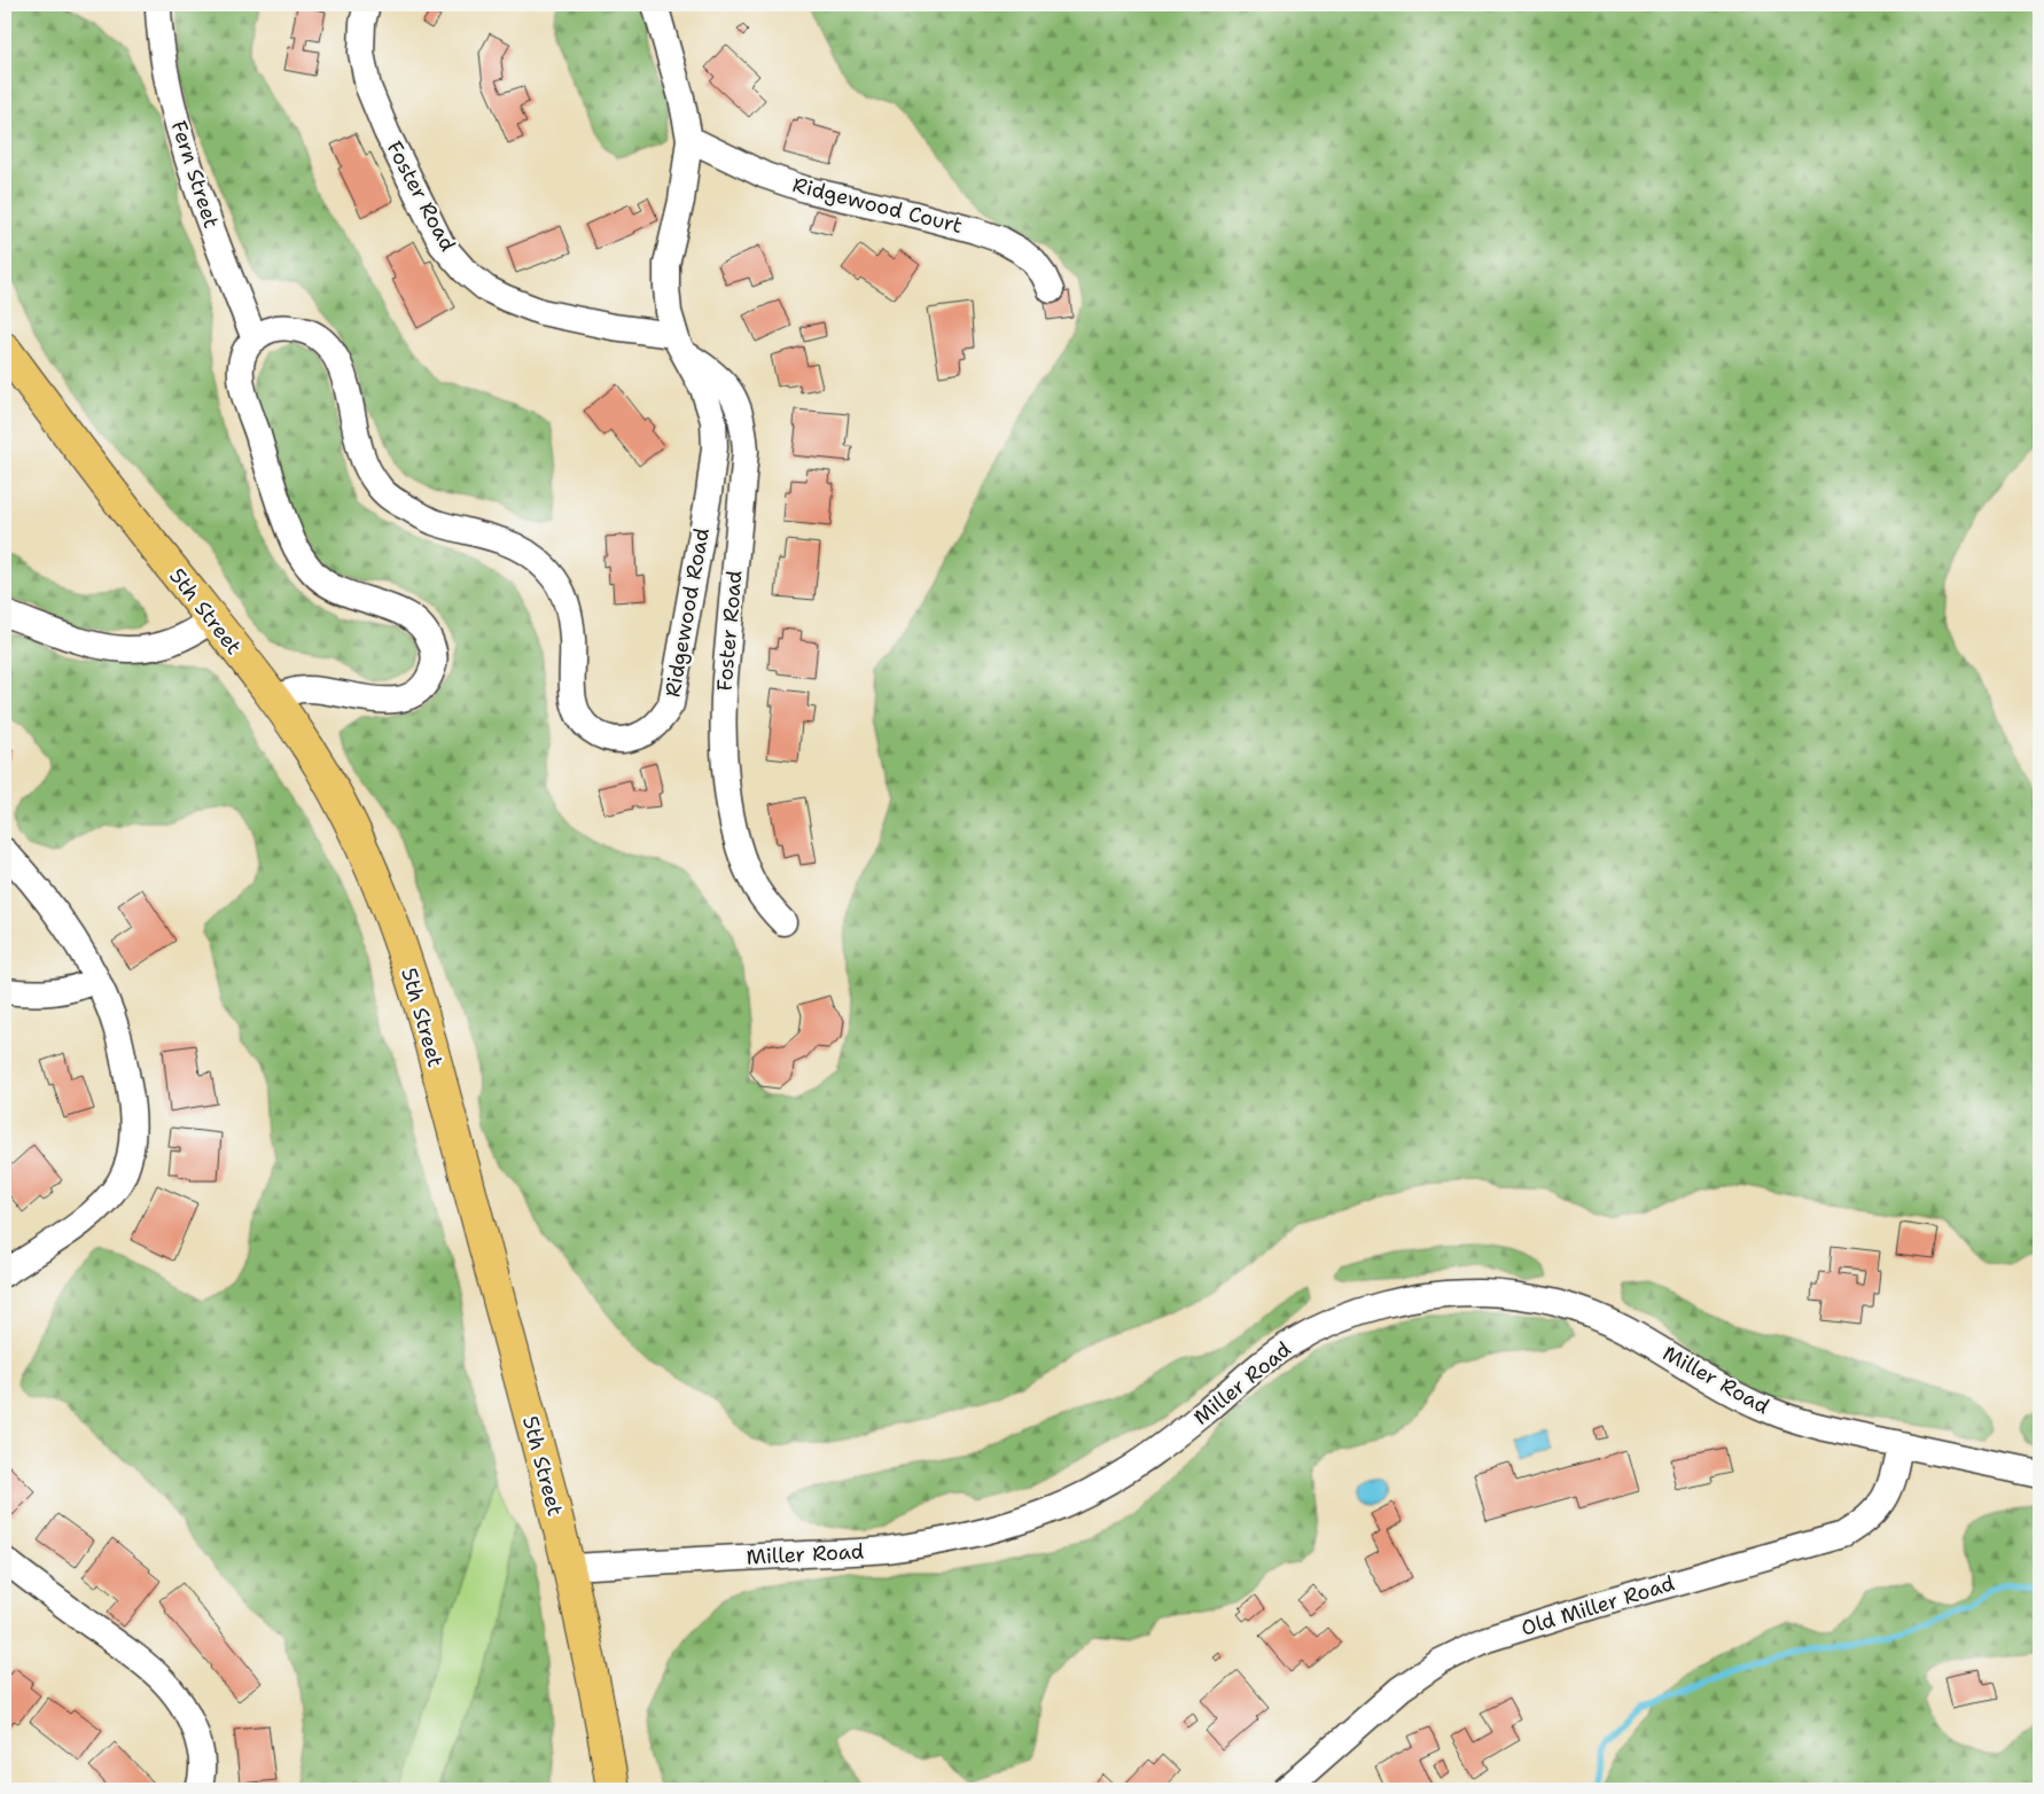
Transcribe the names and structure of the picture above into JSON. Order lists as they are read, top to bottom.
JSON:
{
  "streets": {
    "main road": ["5th Street"],
    "street": [
      "Fern Street",
      "Foster Road",
      "Ridgewood Court",
      "Ridgewood Road",
      "Miller Road",
      "Old Miller Road"
    ]
  },
  "crossings": [
    ["Fern Street", "Ridgewood Road"],
    ["Foster Road", "Ridgewood Road"],
    ["Ridgewood Court", "Ridgewood Road"],
    ["5th Street", "Miller Road"],
    ["Miller Road", "Old Miller Road"]
  ]
}
